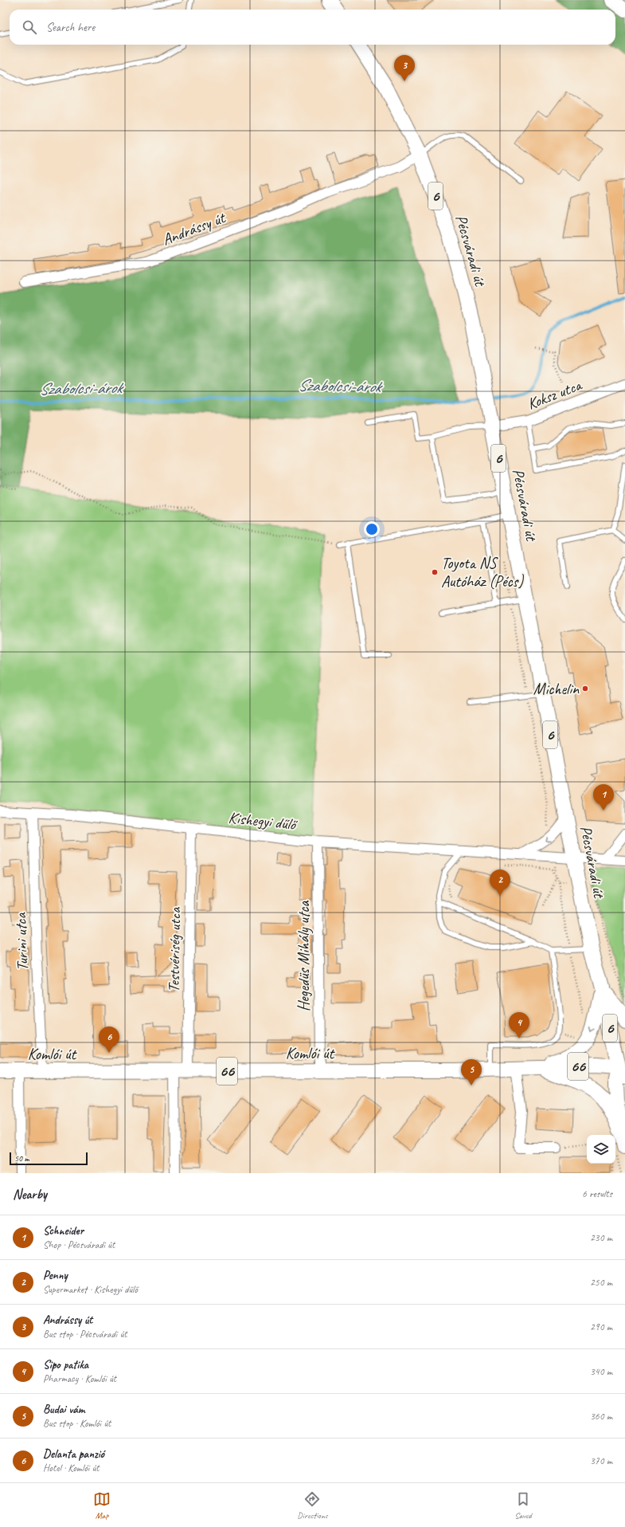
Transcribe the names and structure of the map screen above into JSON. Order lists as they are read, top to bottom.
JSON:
{
  "streets": {
    "main road": [
      "6",
      "Pécsváradi út",
      "Komlói út",
      "66"
    ],
    "street": [
      "Andrássy út",
      "Koksz utca",
      "Kishegyi dűlő",
      "Turini utca",
      "Testvériség utca",
      "Hegedüs Mihály utca"
    ]
  },
  "crossings": [
    ["6", "Pécsváradi út"],
    ["6", "Komlói út"],
    ["Andrássy út", "Pécsváradi út"],
    ["Pécsváradi út", "Koksz utca"],
    ["Pécsváradi út", "Kishegyi dűlő"],
    ["Pécsváradi út", "Komlói út"],
    ["Kishegyi dűlő", "Turini utca"],
    ["Kishegyi dűlő", "Testvériség utca"],
    ["Kishegyi dűlő", "Hegedüs Mihály utca"],
    ["Turini utca", "Komlói út"],
    ["Testvériség utca", "Komlói út"],
    ["Hegedüs Mihály utca", "Komlói út"]
  ],
  "water": ["Szabolcsi-árok"],
  "places": ["Toyota NS Autóház (Pécs)", "Michelin"],
  "scale_bar": "50 m",
  "page": {
    "search": "Search here",
    "pins": [
      "3",
      "1",
      "2",
      "4",
      "6",
      "5"
    ],
    "scale": "50 m",
    "heading": ["Nearby", "6 results"],
    "list": [
      {
        "mark": "1",
        "name": "Schneider",
        "note": "Shop · Pécsváradi út",
        "value": "230 m"
      },
      {
        "mark": "2",
        "name": "Penny",
        "note": "Supermarket · Kishegyi dűlő",
        "value": "250 m"
      },
      {
        "mark": "3",
        "name": "Andrássy út",
        "note": "Bus stop · Pécsváradi út",
        "value": "290 m"
      },
      {
        "mark": "4",
        "name": "Sipo patika",
        "note": "Pharmacy · Komlói út",
        "value": "340 m"
      },
      {
        "mark": "5",
        "name": "Budai vám",
        "note": "Bus stop · Komlói út",
        "value": "360 m"
      },
      {
        "mark": "6",
        "name": "Delanta panzió",
        "note": "Hotel · Komlói út",
        "value": "370 m"
      }
    ],
    "nav": ["Map", "Directions", "Saved"]
  }
}
